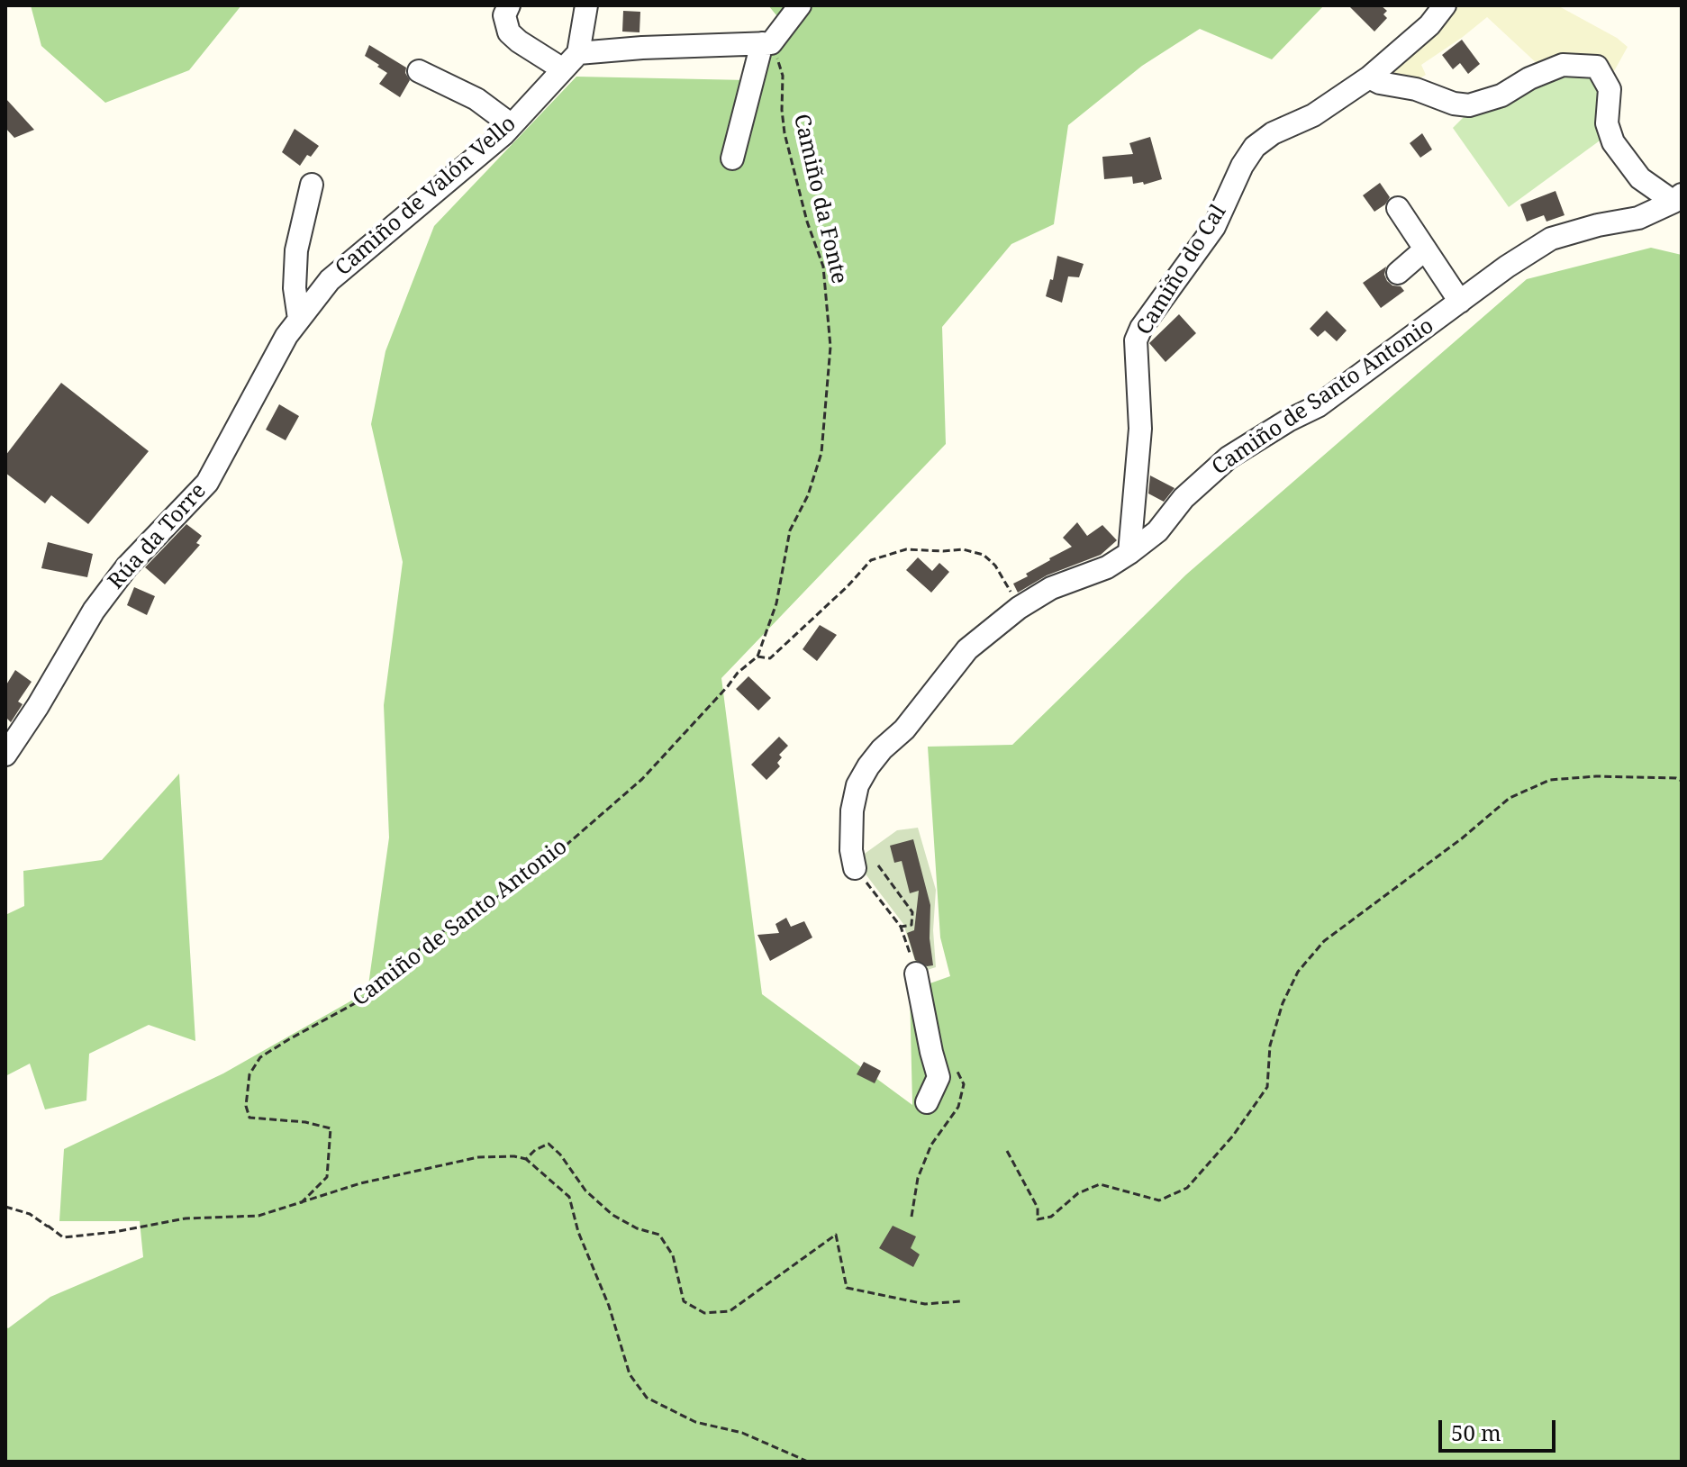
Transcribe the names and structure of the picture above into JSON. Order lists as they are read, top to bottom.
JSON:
{
  "streets": {
    "street": [
      "Camiño de Valón Vello",
      "Camiño do Cal",
      "Camiño de Santo Antonio",
      "Rúa da Torre"
    ],
    "path": ["Camiño da Fonte"]
  },
  "crossings": [
    ["Camiño de Valón Vello", "Rúa da Torre"],
    ["Camiño da Fonte", "Camiño de Santo Antonio"],
    ["Camiño do Cal", "Camiño de Santo Antonio"]
  ],
  "scale_bar": "50 m"
}
